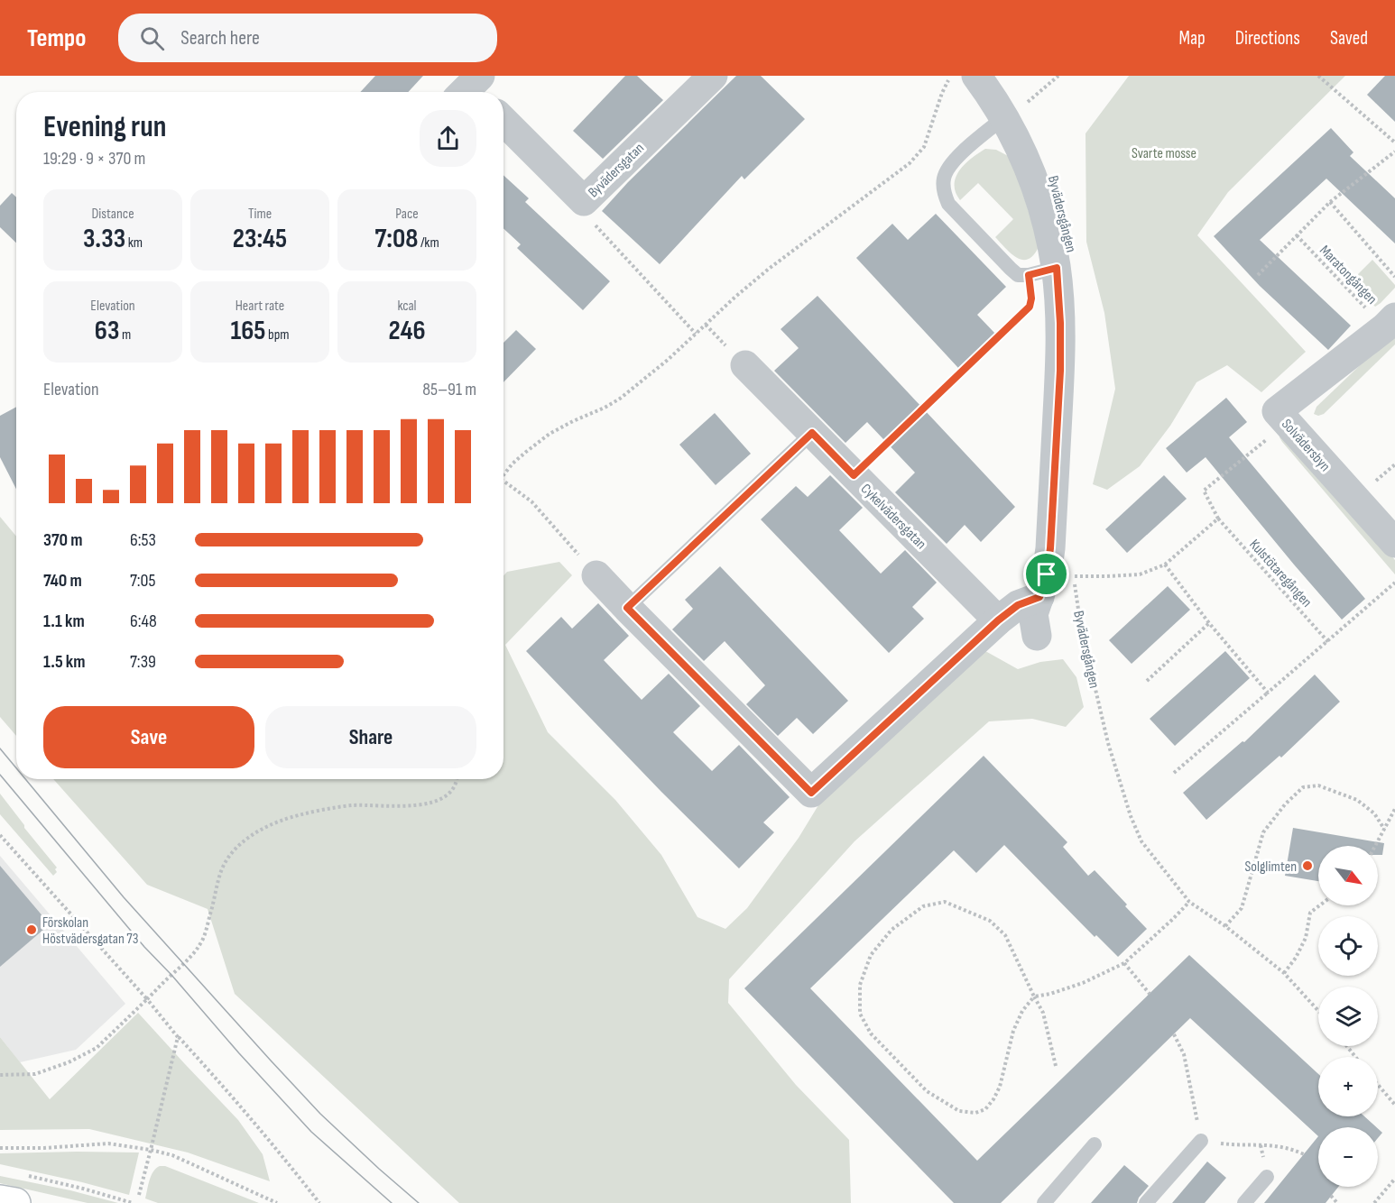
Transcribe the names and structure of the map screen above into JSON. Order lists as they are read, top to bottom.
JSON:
{
  "streets": {
    "street": [
      "Byvädersgatan",
      "Byvädersgången",
      "Solvädersbyn",
      "Cykelvädersgatan"
    ],
    "path": ["Maratongången", "Kulstötaregången"]
  },
  "crossings": [
    ["Maratongången", "Solvädersbyn"],
    ["Solvädersbyn", "Kulstötaregången"]
  ],
  "parks": ["Svarte mosse"],
  "places": ["Solglimten", "Förskolan Höstvädersgatan 73"],
  "north": "bottom right",
  "page": {
    "header": "Tempo",
    "search": "Search here",
    "nav": ["Map", "Directions", "Saved"],
    "heading": ["Evening run", "19:29 · 9 × 370 m"],
    "stats": [
      ["Distance", "3.33 km"],
      ["Time", "23:45"],
      ["Pace", "7:08 /km"],
      ["Elevation", "63 m"],
      ["Heart rate", "165 bpm"],
      ["kcal", "246"]
    ],
    "chart": ["Elevation", "85–91 m"],
    "list": [
      {
        "name": "370 m",
        "note": "6:53"
      },
      {
        "name": "740 m",
        "note": "7:05"
      },
      {
        "name": "1.1 km",
        "note": "6:48"
      },
      {
        "name": "1.5 km",
        "note": "7:39"
      }
    ],
    "buttons": ["Save", "Share"],
    "map_buttons": ["+", "−"]
  }
}
